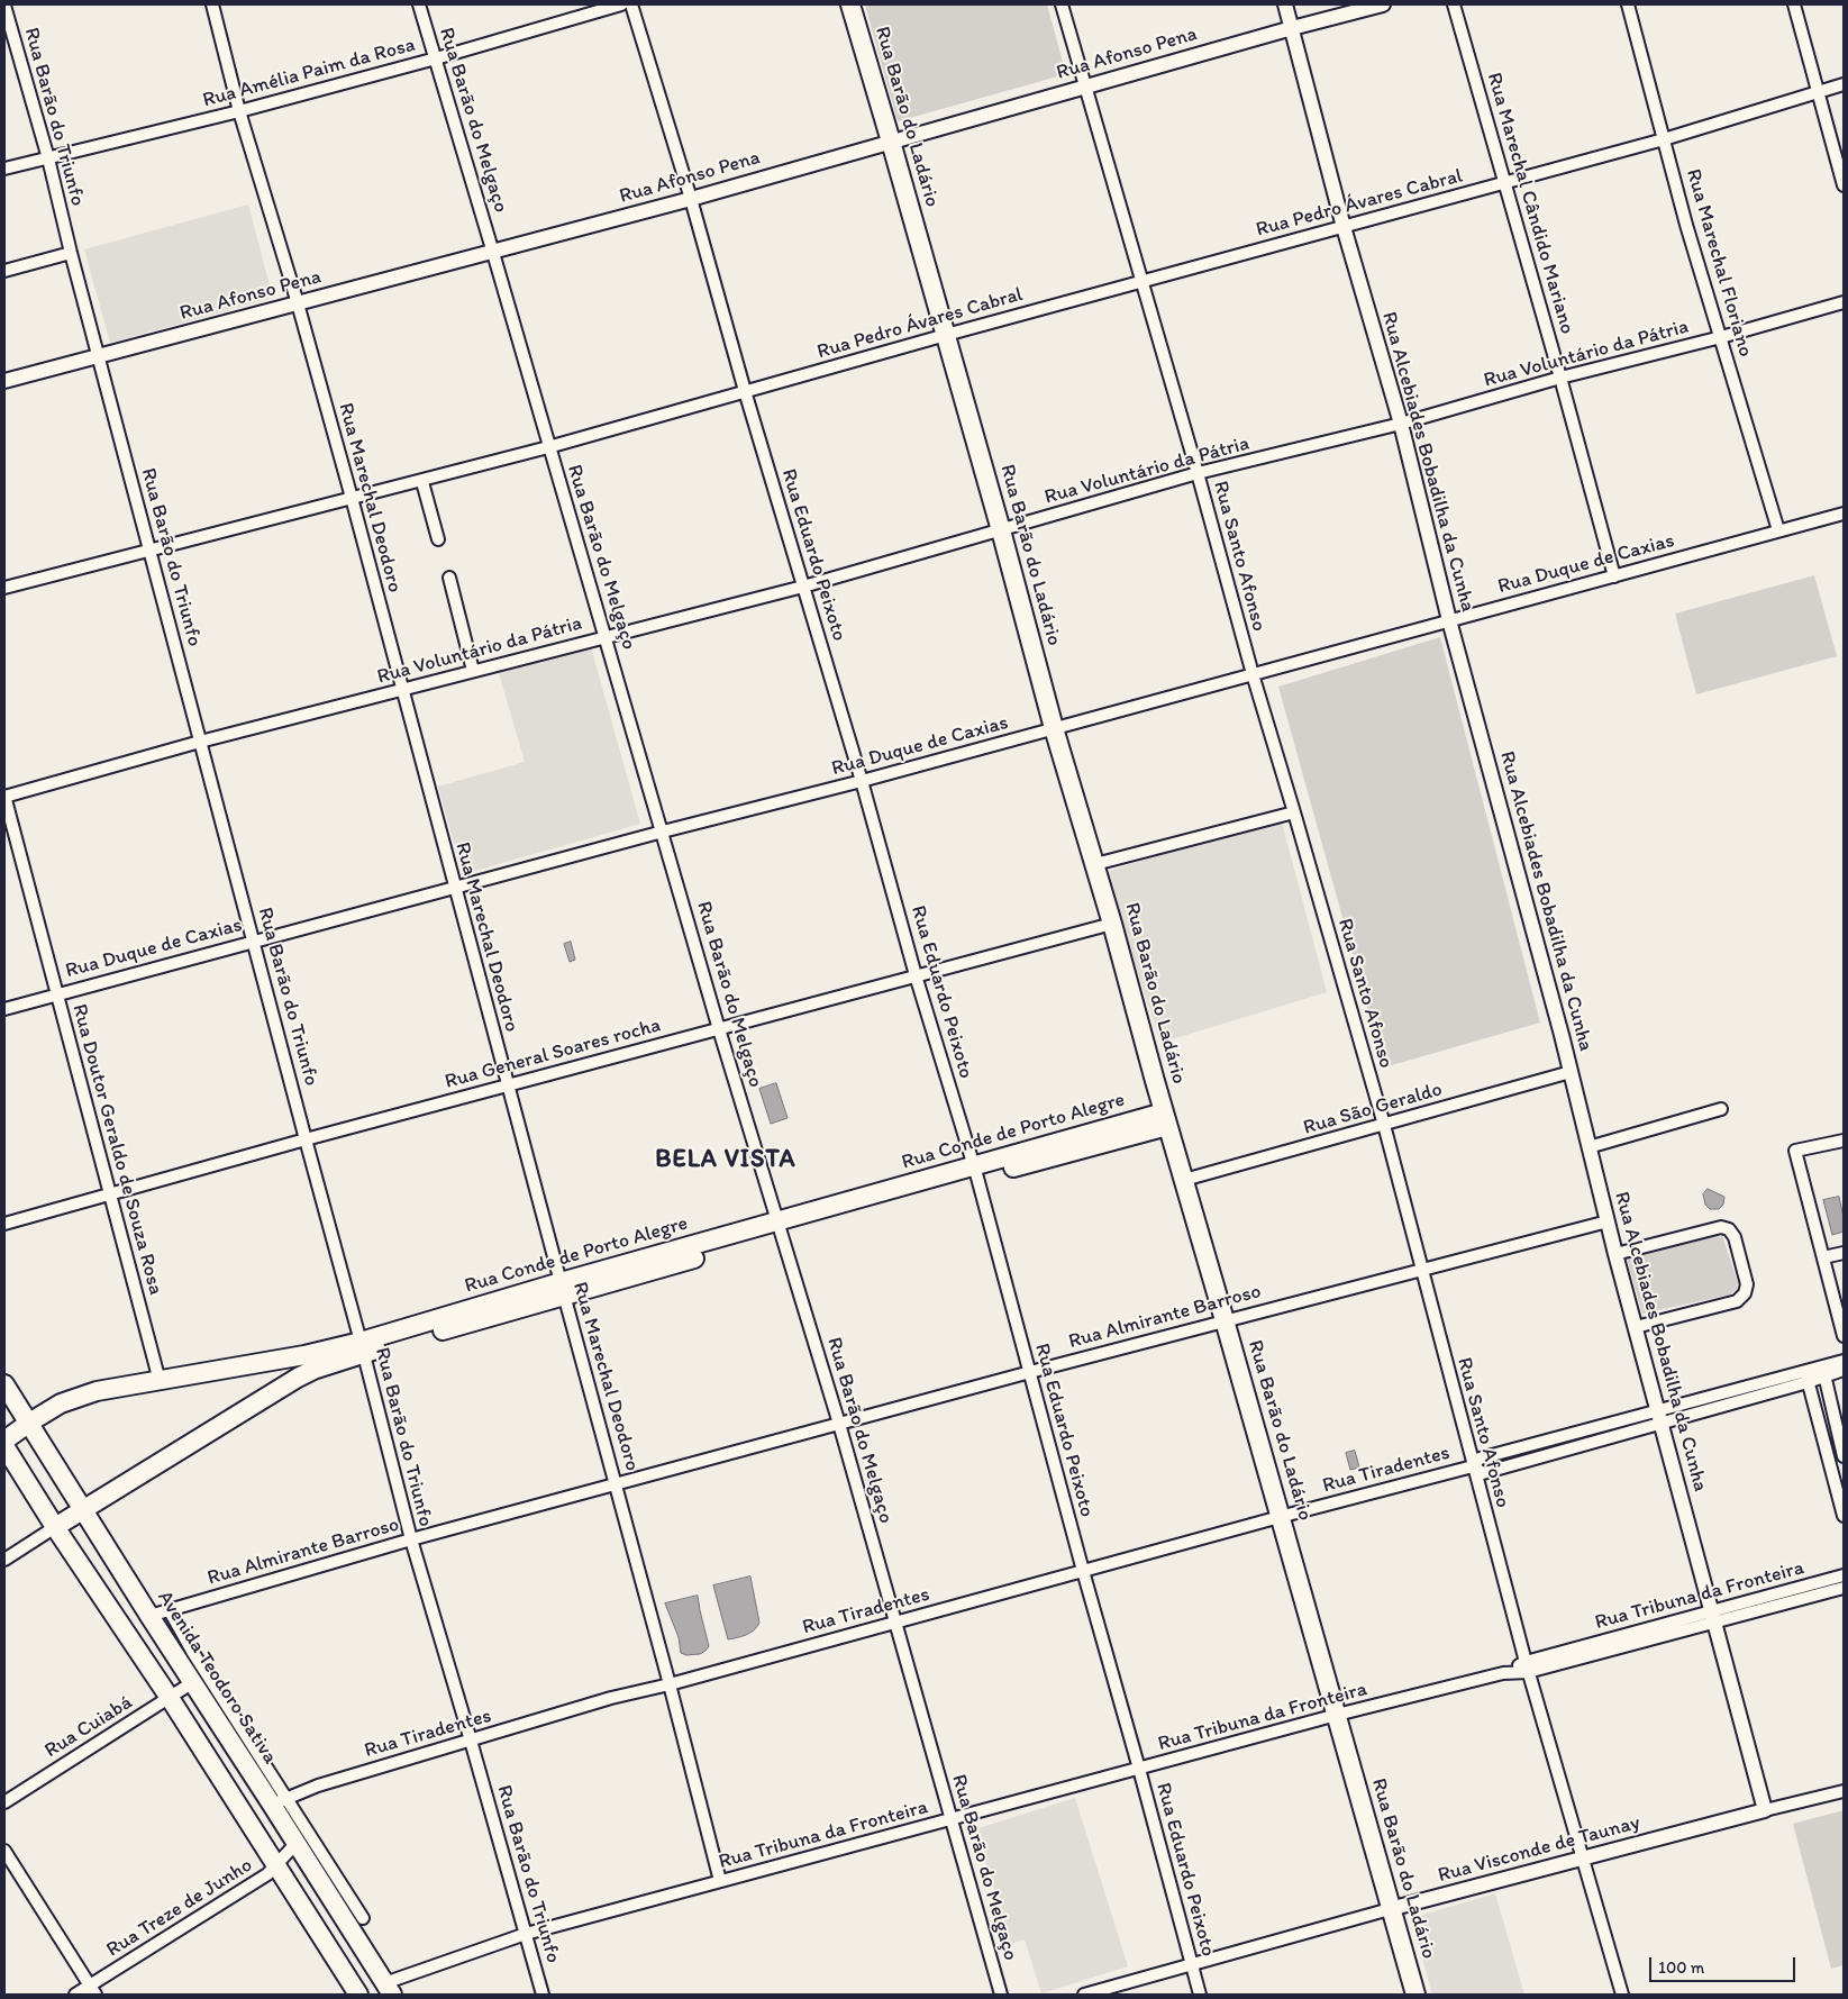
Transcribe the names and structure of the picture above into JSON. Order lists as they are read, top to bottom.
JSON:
{
  "streets": {
    "main road": ["Rua Barão do Ladário", "Rua Conde de Porto Alegre", "Avenida Teodoro Sativa"],
    "street": [
      "Rua Afonso Pena",
      "Rua Amélia Paim da Rosa",
      "Rua Barão do Triunfo",
      "Rua Barão do Melgaço",
      "Rua Pedro Ávares Cabral",
      "Rua Marechal Cândido Mariano",
      "Rua Marechal Floriano",
      "Rua Voluntário da Pátria",
      "Rua Alcebiades Bobadilha da Cunha",
      "Rua Marechal Deodoro",
      "Rua Eduardo Peixoto",
      "Rua Santo Afonso",
      "Rua Duque de Caxias",
      "Rua General Soares rocha",
      "Rua São Geraldo",
      "Rua Doutor Geraldo de Souza Rosa",
      "Rua Almirante Barroso",
      "Rua Tiradentes",
      "Rua Tribuna da Fronteira",
      "Rua Cuiabá",
      "Rua Visconde de Taunay",
      "Rua Treze de Junho"
    ]
  },
  "crossings": [
    ["Rua Afonso Pena", "Rua Barão do Triunfo"],
    ["Rua Afonso Pena", "Rua Barão do Ladário"],
    ["Rua Afonso Pena", "Rua Barão do Melgaço"],
    ["Rua Afonso Pena", "Rua Alcebiades Bobadilha da Cunha"],
    ["Rua Afonso Pena", "Rua Marechal Deodoro"],
    ["Rua Afonso Pena", "Rua Eduardo Peixoto"],
    ["Rua Afonso Pena", "Rua Santo Afonso"],
    ["Rua Amélia Paim da Rosa", "Rua Barão do Triunfo"],
    ["Rua Amélia Paim da Rosa", "Rua Barão do Melgaço"],
    ["Rua Amélia Paim da Rosa", "Rua Marechal Deodoro"],
    ["Rua Barão do Triunfo", "Rua Pedro Ávares Cabral"],
    ["Rua Barão do Triunfo", "Rua Voluntário da Pátria"],
    ["Rua Barão do Triunfo", "Rua Duque de Caxias"],
    ["Rua Barão do Triunfo", "Rua General Soares rocha"],
    ["Rua Barão do Triunfo", "Rua Conde de Porto Alegre"],
    ["Rua Barão do Triunfo", "Rua Almirante Barroso"],
    ["Rua Barão do Triunfo", "Rua Tiradentes"],
    ["Rua Barão do Triunfo", "Rua Tribuna da Fronteira"],
    ["Rua Barão do Ladário", "Rua Pedro Ávares Cabral"],
    ["Rua Barão do Ladário", "Rua Voluntário da Pátria"],
    ["Rua Barão do Ladário", "Rua Duque de Caxias"],
    ["Rua Barão do Ladário", "Rua General Soares rocha"],
    ["Rua Barão do Ladário", "Rua São Geraldo"],
    ["Rua Barão do Ladário", "Rua Conde de Porto Alegre"],
    ["Rua Barão do Ladário", "Rua Almirante Barroso"],
    ["Rua Barão do Ladário", "Rua Tiradentes"],
    ["Rua Barão do Ladário", "Rua Tribuna da Fronteira"],
    ["Rua Barão do Ladário", "Rua Visconde de Taunay"],
    ["Rua Barão do Melgaço", "Rua Pedro Ávares Cabral"],
    ["Rua Barão do Melgaço", "Rua Voluntário da Pátria"],
    ["Rua Barão do Melgaço", "Rua Duque de Caxias"],
    ["Rua Barão do Melgaço", "Rua General Soares rocha"],
    ["Rua Barão do Melgaço", "Rua Conde de Porto Alegre"],
    ["Rua Barão do Melgaço", "Rua Almirante Barroso"],
    ["Rua Barão do Melgaço", "Rua Tiradentes"],
    ["Rua Barão do Melgaço", "Rua Tribuna da Fronteira"],
    ["Rua Pedro Ávares Cabral", "Rua Marechal Cândido Mariano"],
    ["Rua Pedro Ávares Cabral", "Rua Marechal Floriano"],
    ["Rua Pedro Ávares Cabral", "Rua Alcebiades Bobadilha da Cunha"],
    ["Rua Pedro Ávares Cabral", "Rua Marechal Deodoro"],
    ["Rua Pedro Ávares Cabral", "Rua Eduardo Peixoto"],
    ["Rua Pedro Ávares Cabral", "Rua Santo Afonso"],
    ["Rua Marechal Cândido Mariano", "Rua Voluntário da Pátria"],
    ["Rua Marechal Cândido Mariano", "Rua Duque de Caxias"],
    ["Rua Marechal Floriano", "Rua Voluntário da Pátria"],
    ["Rua Marechal Floriano", "Rua Duque de Caxias"],
    ["Rua Voluntário da Pátria", "Rua Alcebiades Bobadilha da Cunha"],
    ["Rua Voluntário da Pátria", "Rua Marechal Deodoro"],
    ["Rua Voluntário da Pátria", "Rua Eduardo Peixoto"],
    ["Rua Voluntário da Pátria", "Rua Santo Afonso"],
    ["Rua Voluntário da Pátria", "Rua Doutor Geraldo de Souza Rosa"],
    ["Rua Alcebiades Bobadilha da Cunha", "Rua Duque de Caxias"],
    ["Rua Alcebiades Bobadilha da Cunha", "Rua São Geraldo"],
    ["Rua Alcebiades Bobadilha da Cunha", "Rua Almirante Barroso"],
    ["Rua Alcebiades Bobadilha da Cunha", "Rua Tiradentes"],
    ["Rua Alcebiades Bobadilha da Cunha", "Rua Tribuna da Fronteira"],
    ["Rua Alcebiades Bobadilha da Cunha", "Rua Visconde de Taunay"],
    ["Rua Marechal Deodoro", "Rua Duque de Caxias"],
    ["Rua Marechal Deodoro", "Rua General Soares rocha"],
    ["Rua Marechal Deodoro", "Rua Conde de Porto Alegre"],
    ["Rua Marechal Deodoro", "Rua Almirante Barroso"],
    ["Rua Marechal Deodoro", "Rua Tiradentes"],
    ["Rua Marechal Deodoro", "Rua Tribuna da Fronteira"],
    ["Rua Eduardo Peixoto", "Rua Duque de Caxias"],
    ["Rua Eduardo Peixoto", "Rua General Soares rocha"],
    ["Rua Eduardo Peixoto", "Rua Conde de Porto Alegre"],
    ["Rua Eduardo Peixoto", "Rua Almirante Barroso"],
    ["Rua Eduardo Peixoto", "Rua Tiradentes"],
    ["Rua Eduardo Peixoto", "Rua Tribuna da Fronteira"],
    ["Rua Eduardo Peixoto", "Rua Visconde de Taunay"],
    ["Rua Santo Afonso", "Rua Duque de Caxias"],
    ["Rua Santo Afonso", "Rua São Geraldo"],
    ["Rua Santo Afonso", "Rua Almirante Barroso"],
    ["Rua Santo Afonso", "Rua Tiradentes"],
    ["Rua Santo Afonso", "Rua Tribuna da Fronteira"],
    ["Rua Santo Afonso", "Rua Visconde de Taunay"],
    ["Rua Duque de Caxias", "Rua Doutor Geraldo de Souza Rosa"],
    ["Rua General Soares rocha", "Rua Doutor Geraldo de Souza Rosa"],
    ["Rua Conde de Porto Alegre", "Rua Doutor Geraldo de Souza Rosa"],
    ["Rua Conde de Porto Alegre", "Avenida Teodoro Sativa"],
    ["Rua Almirante Barroso", "Avenida Teodoro Sativa"],
    ["Rua Tiradentes", "Avenida Teodoro Sativa"],
    ["Rua Tribuna da Fronteira", "Avenida Teodoro Sativa"],
    ["Avenida Teodoro Sativa", "Rua Cuiabá"],
    ["Avenida Teodoro Sativa", "Rua Treze de Junho"]
  ],
  "districts": ["BELA VISTA"],
  "scale_bar": "100 m"
}
